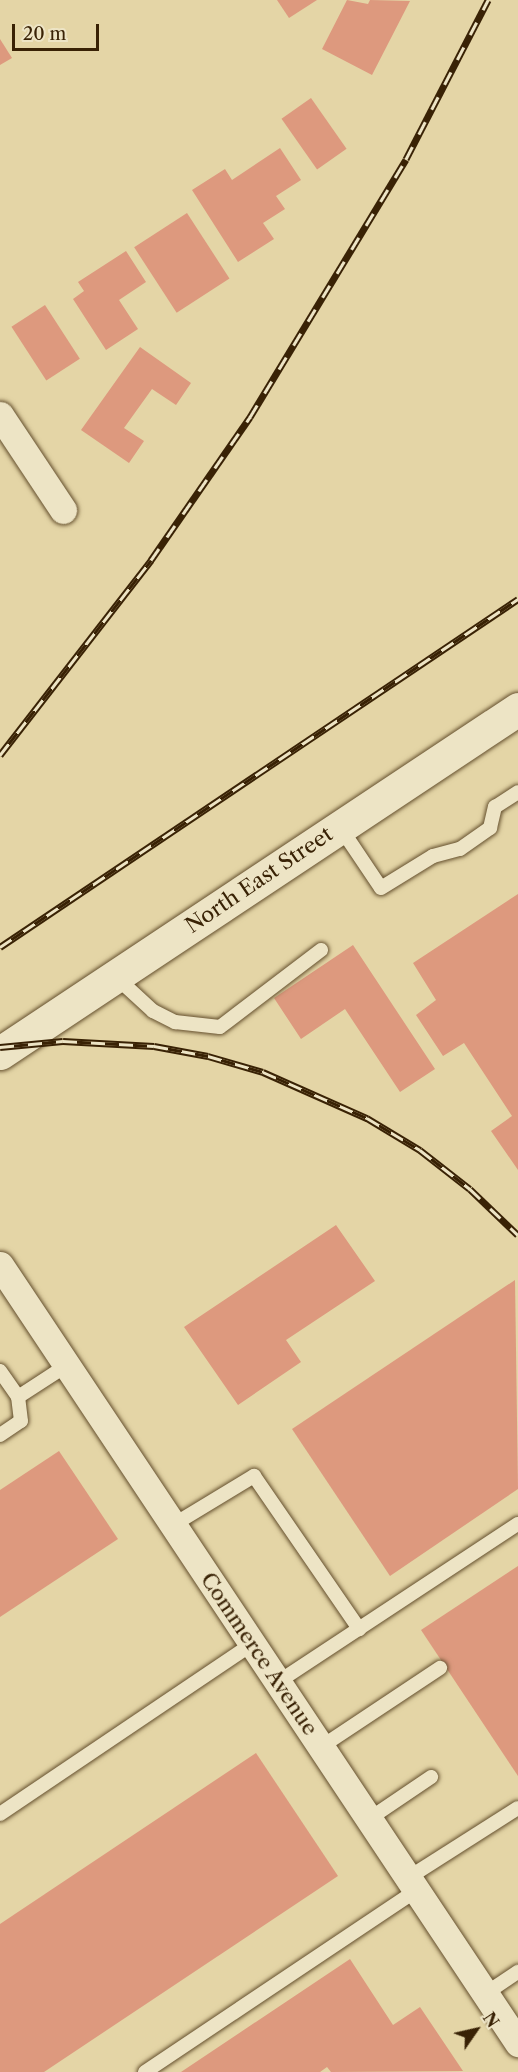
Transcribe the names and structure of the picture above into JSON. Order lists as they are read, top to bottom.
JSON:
{
  "streets": {
    "main road": ["North East Street"],
    "street": ["Commerce Avenue"]
  },
  "scale_bar": "20 m",
  "north": "top right"
}
